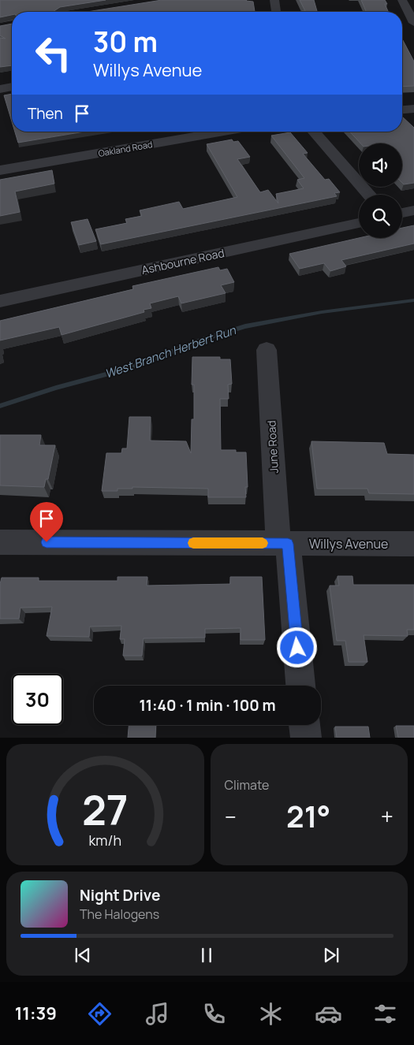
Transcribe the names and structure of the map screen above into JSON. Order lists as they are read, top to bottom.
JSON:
{
  "streets": {
    "street": [
      "Oakland Road",
      "Ashbourne Road",
      "June Road",
      "Willys Avenue"
    ]
  },
  "crossings": [
    ["June Road", "Willys Avenue"]
  ],
  "water": ["West Branch Herbert Run"],
  "page": {
    "turn": ["30 m", "Willys Avenue"],
    "then": "Then",
    "limit": "30",
    "trip": "11:40 · 1 min · 100 m",
    "tile": "Climate",
    "heat": ["−", "21°", "+"],
    "song": ["Night Drive", "The Halogens"],
    "tabs": "11:39",
    "gauge": ["27", "km/h"]
  }
}
